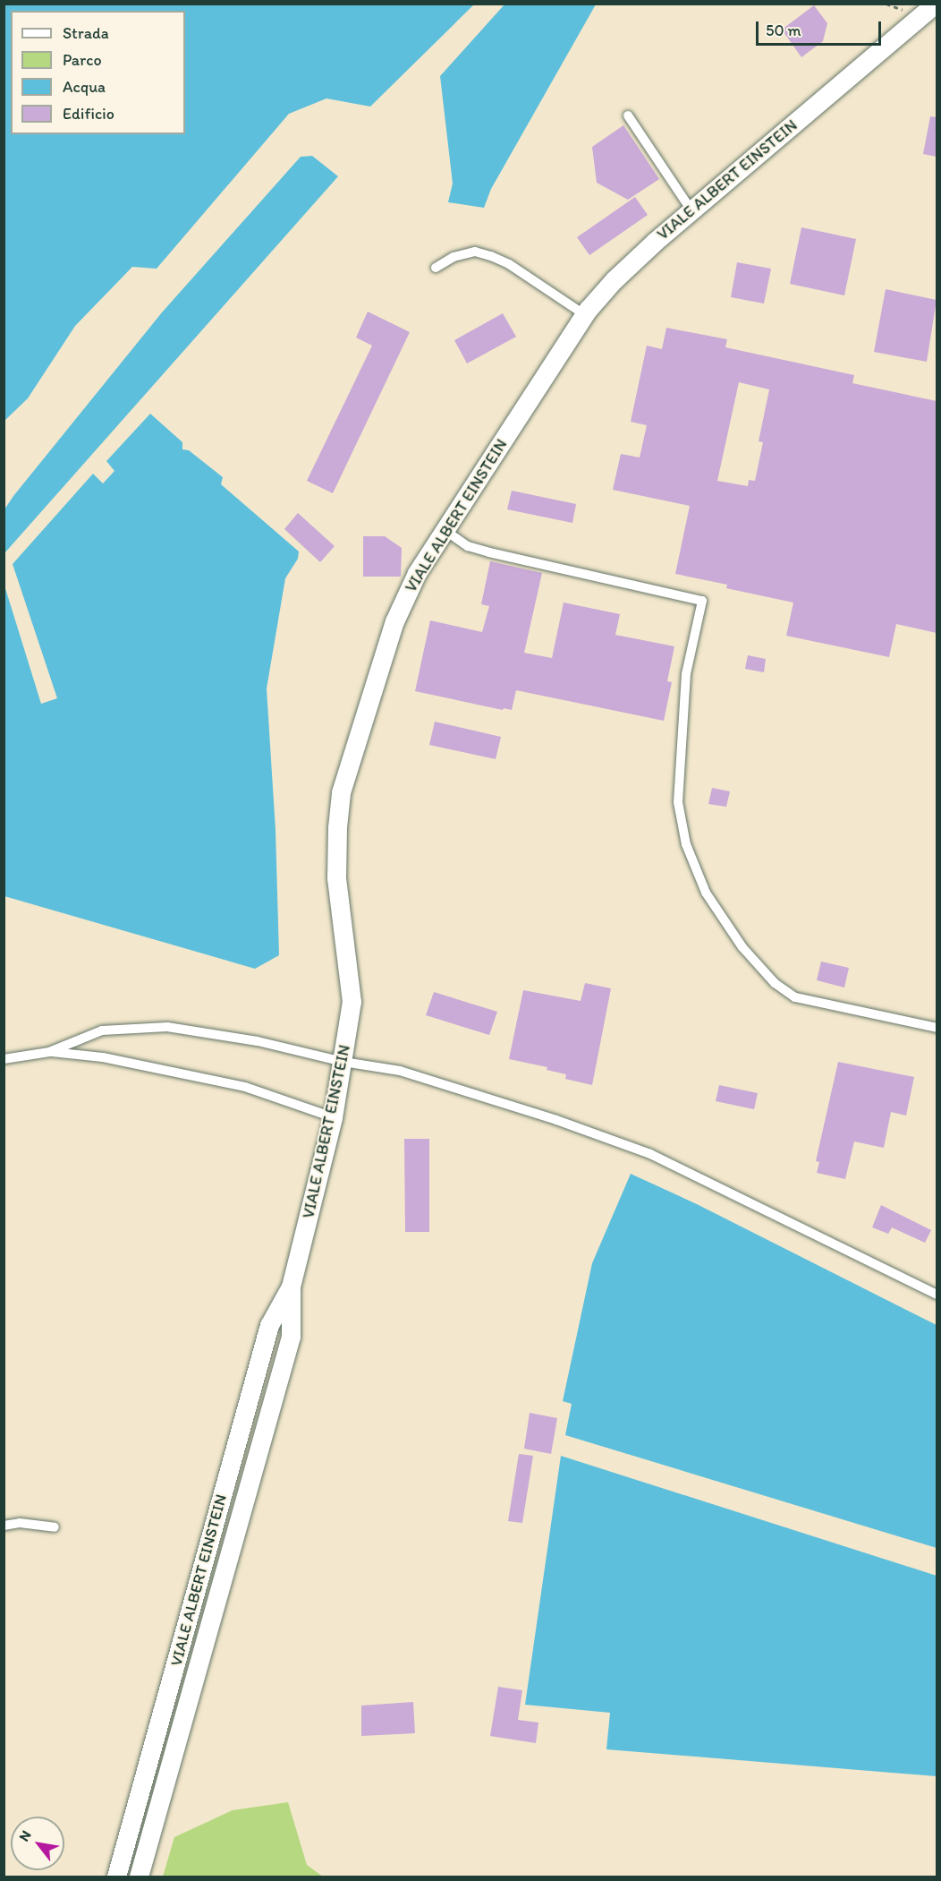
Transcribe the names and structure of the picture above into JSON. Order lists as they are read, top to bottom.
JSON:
{
  "streets": {
    "street": ["VIALE ALBERT EINSTEIN"]
  },
  "legend": [
    "Strada",
    "Parco",
    "Acqua",
    "Edificio"
  ],
  "scale_bar": "50 m",
  "north": "top left"
}
